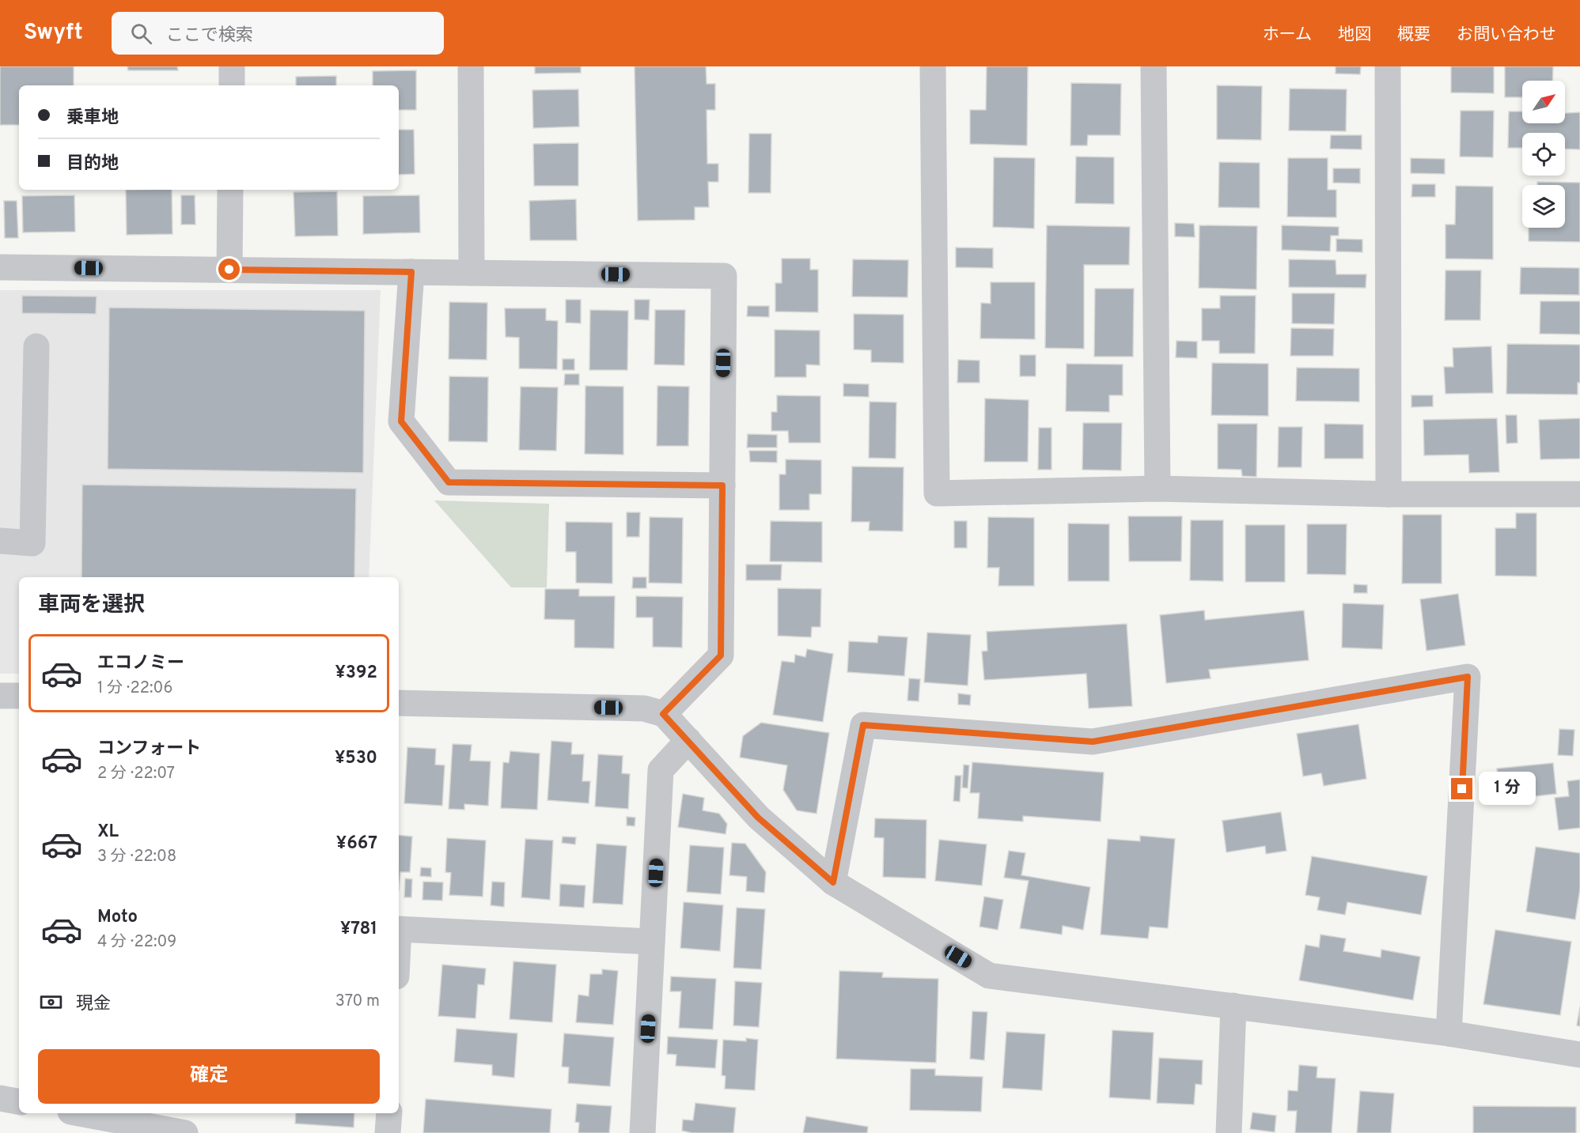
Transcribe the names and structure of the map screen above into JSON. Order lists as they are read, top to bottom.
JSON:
{
  "north": "top right",
  "page": {
    "header": "Swyft",
    "search": "ここで検索",
    "nav": [
      "ホーム",
      "地図",
      "概要",
      "お問い合わせ"
    ],
    "banner": ["乗車地", "目的地"],
    "heading": "車両を選択",
    "list": [
      {
        "name": "エコノミー",
        "note": "1 分 · 22:06",
        "value": "¥392"
      },
      {
        "name": "コンフォート",
        "note": "2 分 · 22:07",
        "value": "¥530"
      },
      {
        "name": "XL",
        "note": "3 分 · 22:08",
        "value": "¥667"
      },
      {
        "name": "Moto",
        "note": "4 分 · 22:09",
        "value": "¥781"
      }
    ],
    "bubble": "1 分",
    "pay": ["現金", "370 m"],
    "buttons": "確定"
  }
}
